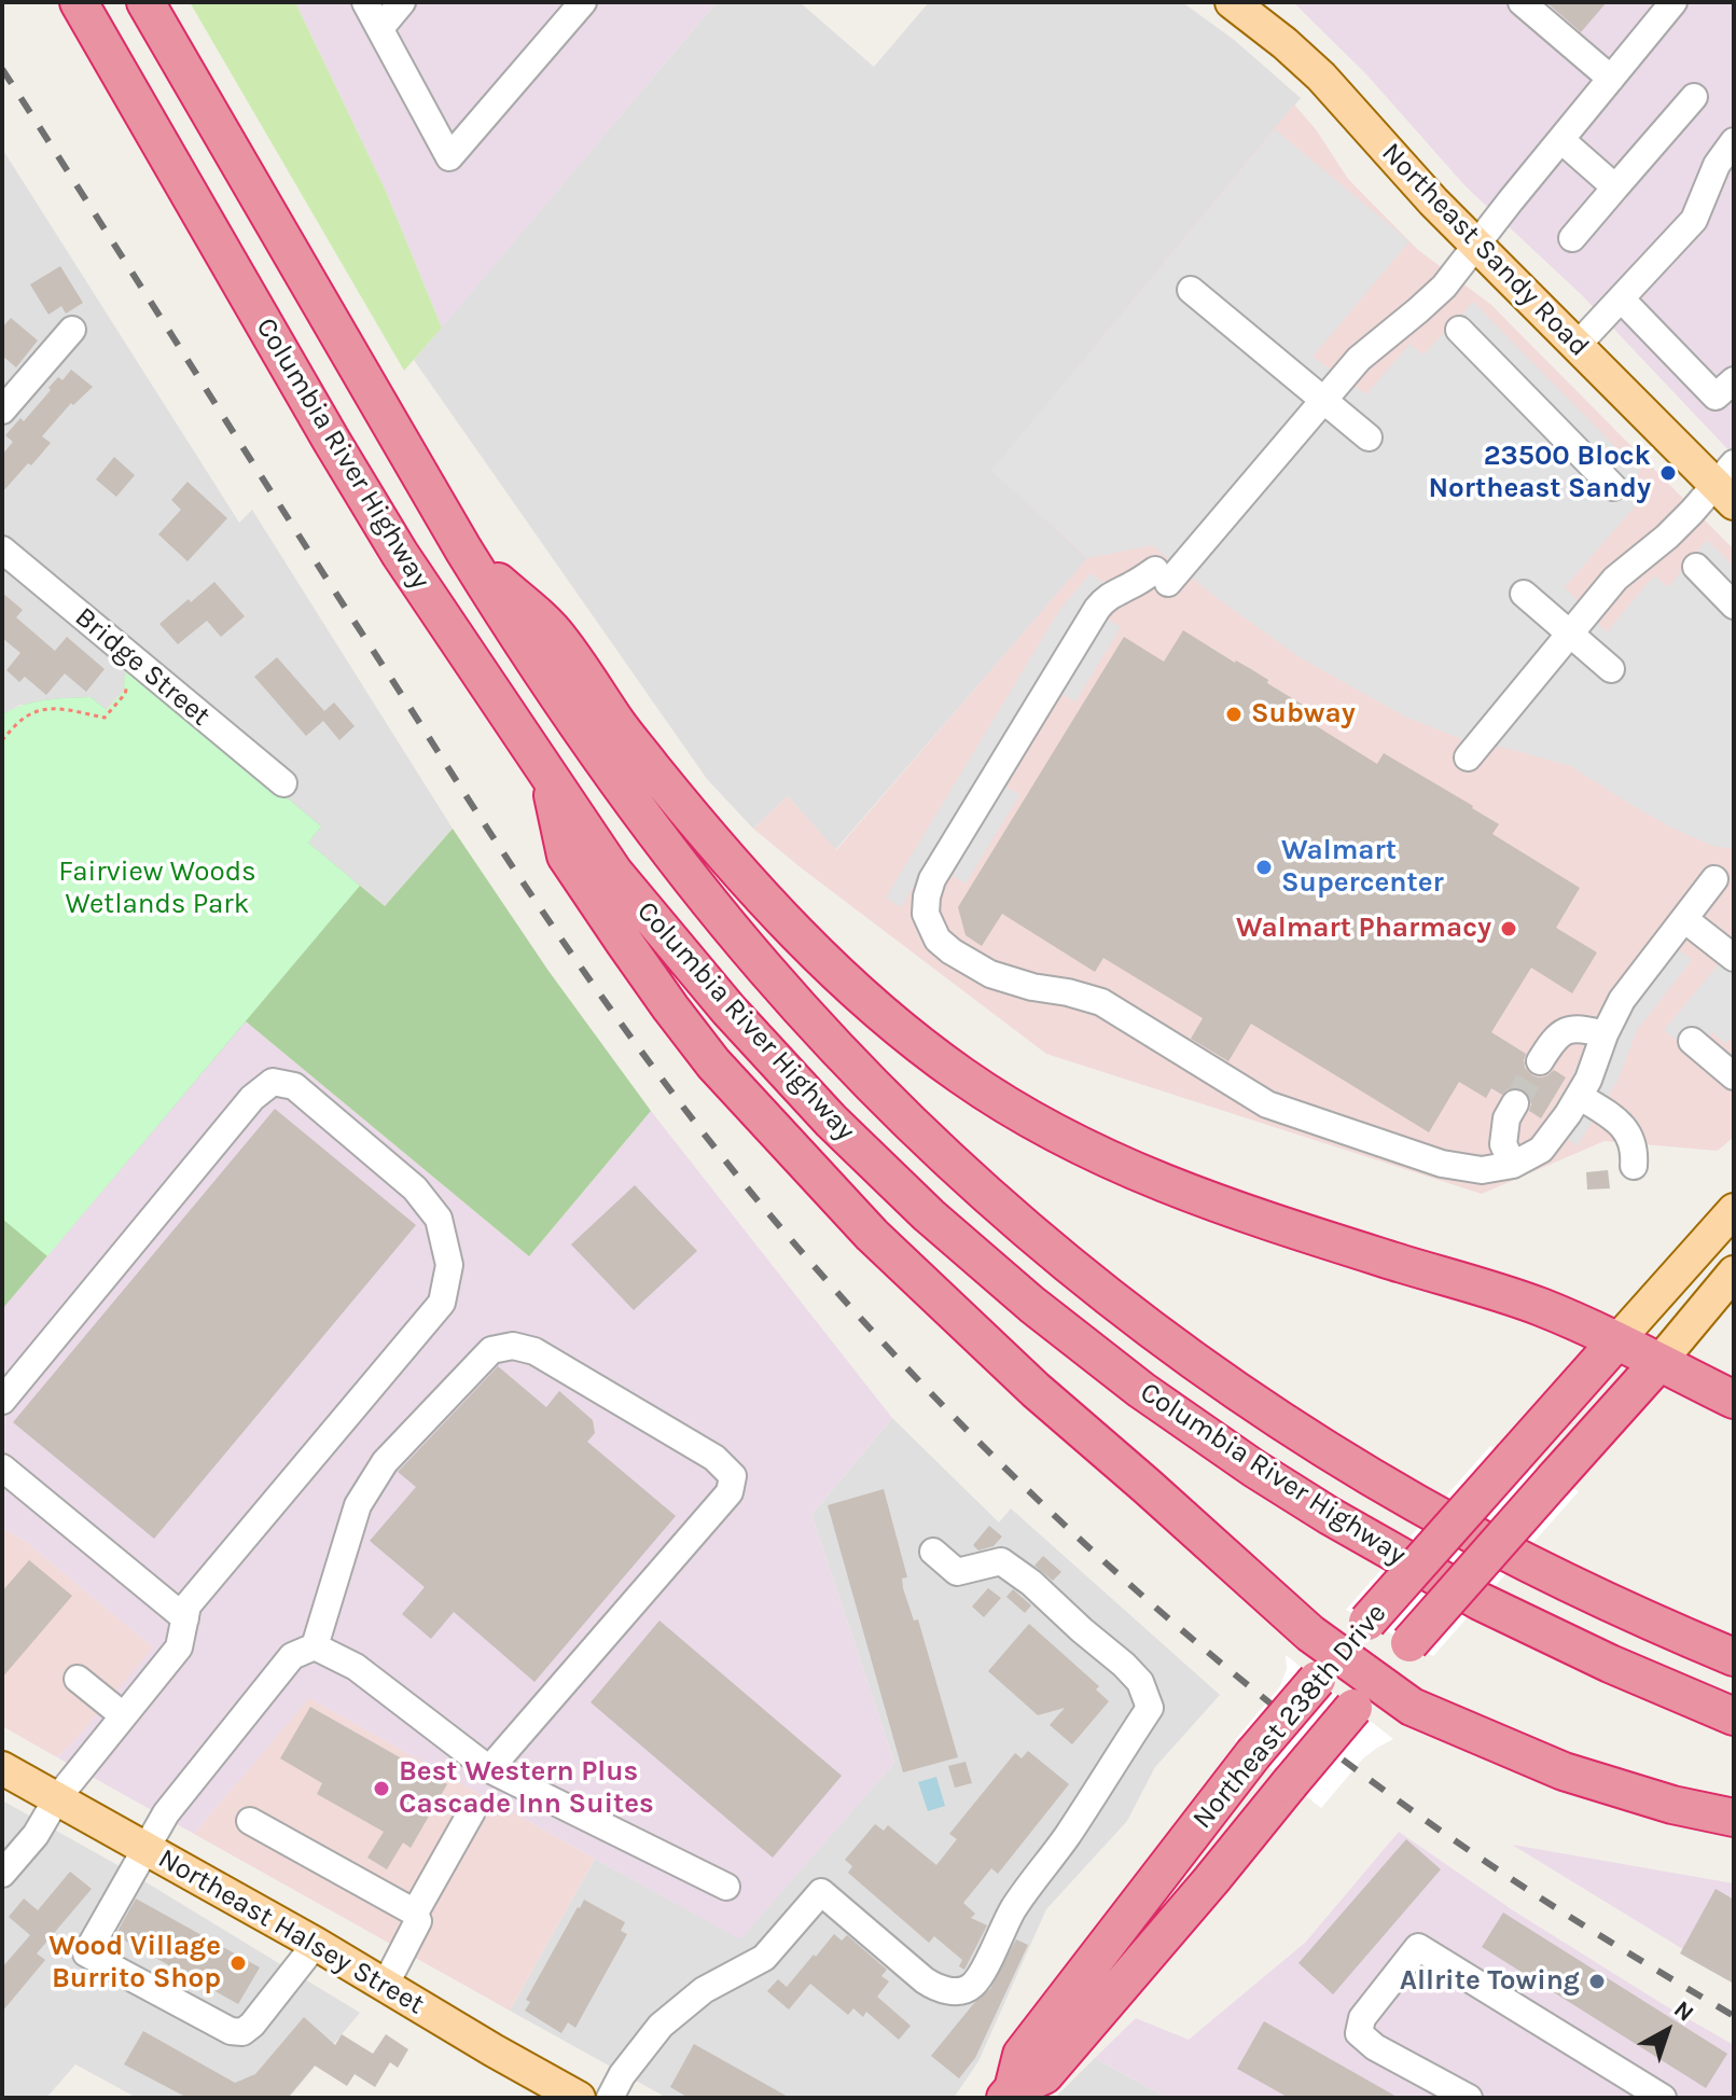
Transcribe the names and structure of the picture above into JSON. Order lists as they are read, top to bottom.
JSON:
{
  "streets": {
    "highway": ["Columbia River Highway", "Northeast 238th Drive"],
    "main road": ["Northeast Sandy Road", "Northeast Halsey Street"],
    "street": ["Bridge Street"]
  },
  "parks": ["Fairview Woods Wetlands Park"],
  "places": [
    "23500 Block Northeast Sandy",
    "Subway",
    "Walmart Supercenter",
    "Walmart Pharmacy",
    "Best Western Plus Cascade Inn Suites",
    "Wood Village Burrito Shop",
    "Allrite Towing"
  ],
  "north": "top right"
}
